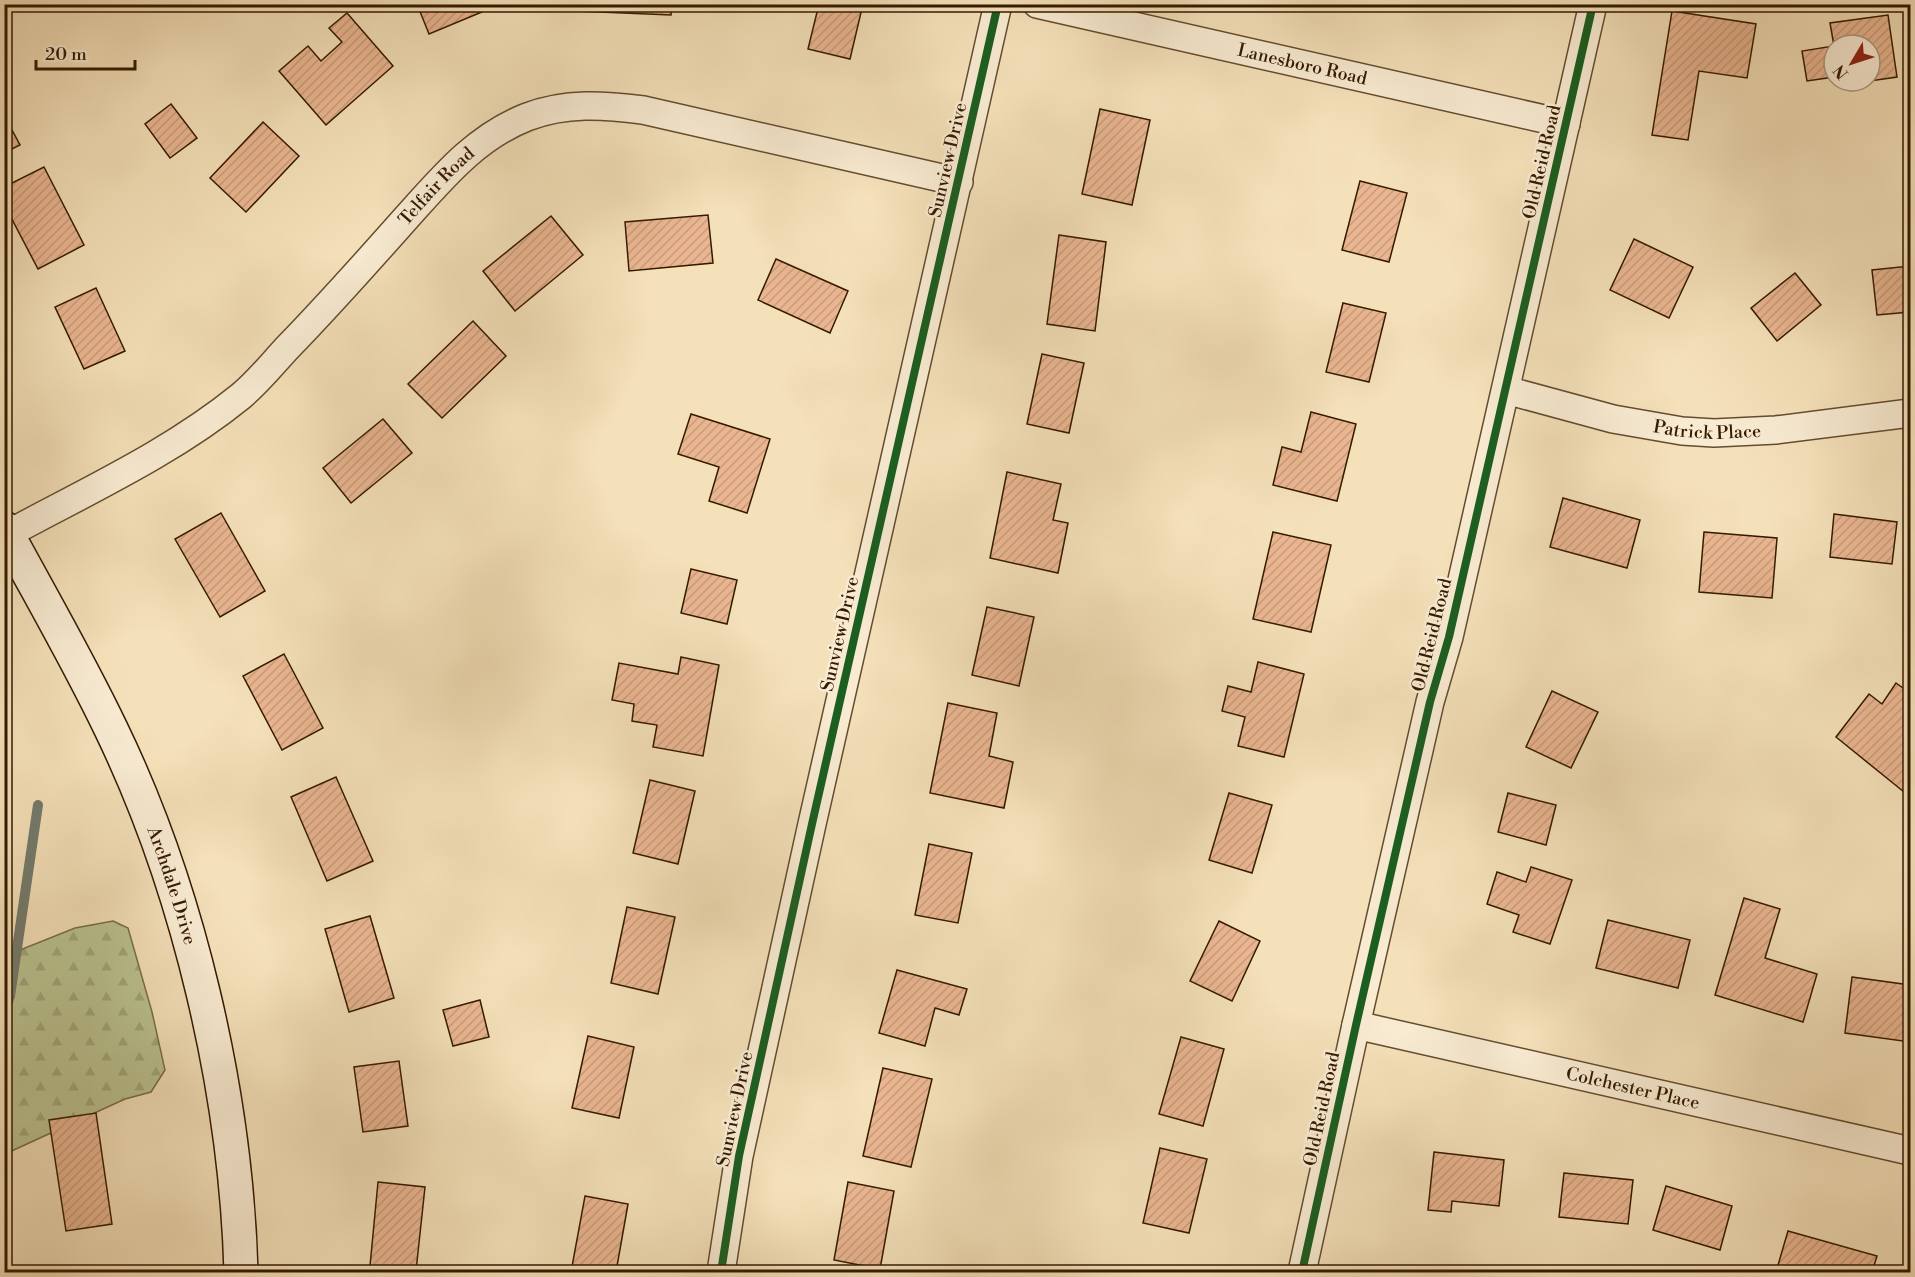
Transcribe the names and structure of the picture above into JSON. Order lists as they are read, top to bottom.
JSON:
{
  "streets": {
    "street": [
      "Lanesboro Road",
      "Sunview Drive",
      "Old Reid Road",
      "Telfair Road",
      "Patrick Place",
      "Archdale Drive",
      "Colchester Place"
    ]
  },
  "crossings": [
    ["Lanesboro Road", "Old Reid Road"],
    ["Sunview Drive", "Telfair Road"],
    ["Old Reid Road", "Patrick Place"],
    ["Old Reid Road", "Colchester Place"],
    ["Telfair Road", "Archdale Drive"]
  ],
  "scale_bar": "20 m",
  "north": "bottom left"
}
